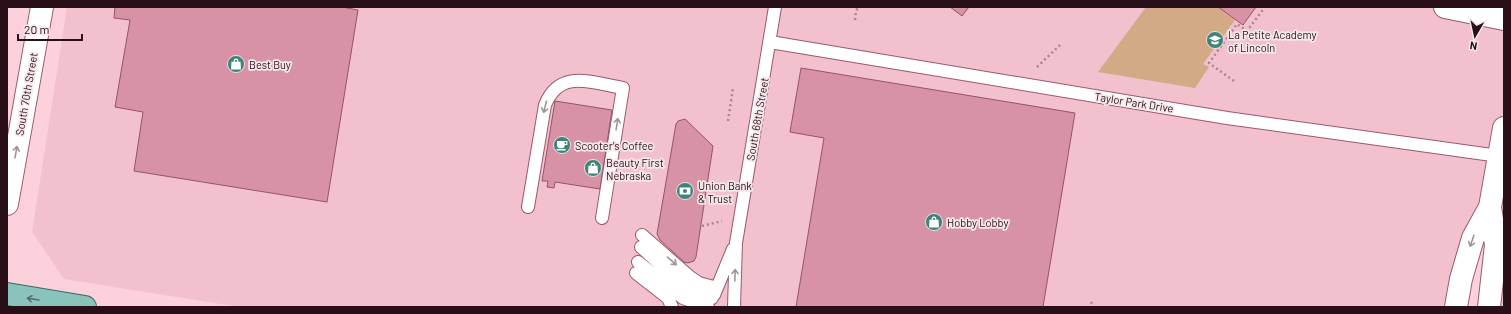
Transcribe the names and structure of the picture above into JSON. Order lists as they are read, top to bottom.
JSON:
{
  "streets": {
    "street": ["South 70th Street"],
    "lane": ["Taylor Park Drive", "South 68th Street"]
  },
  "crossings": [
    ["Taylor Park Drive", "South 68th Street"]
  ],
  "one_way": ["South 70th Street"],
  "places": {
    "school or university": ["La Petite Academy of Lincoln"],
    "shop": ["Best Buy", "Beauty First Nebraska", "Hobby Lobby"],
    "cafe": ["Scooter's Coffee"],
    "bank": ["Union Bank & Trust"]
  },
  "scale_bar": "20 m",
  "north": "bottom"
}
